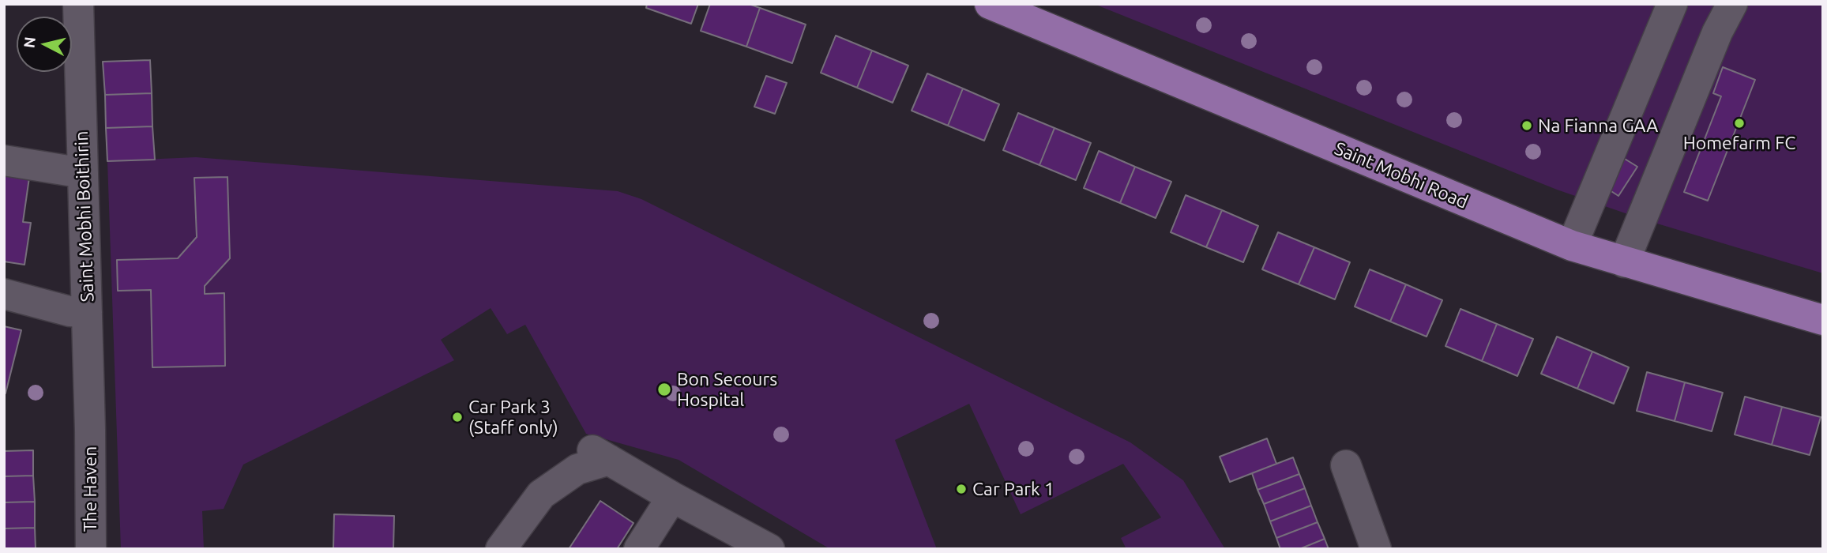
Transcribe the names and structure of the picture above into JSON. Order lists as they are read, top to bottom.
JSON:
{
  "streets": {
    "main road": ["Saint Mobhi Road"],
    "street": ["Saint Mobhi Boithirin", "The Haven"]
  },
  "crossings": [
    ["Saint Mobhi Boithirin", "The Haven"]
  ],
  "places": [
    "Homefarm FC",
    "Na Fianna GAA",
    "Bon Secours Hospital",
    "Car Park 3 (Staff only)",
    "Car Park 1"
  ],
  "north": "left"
}
